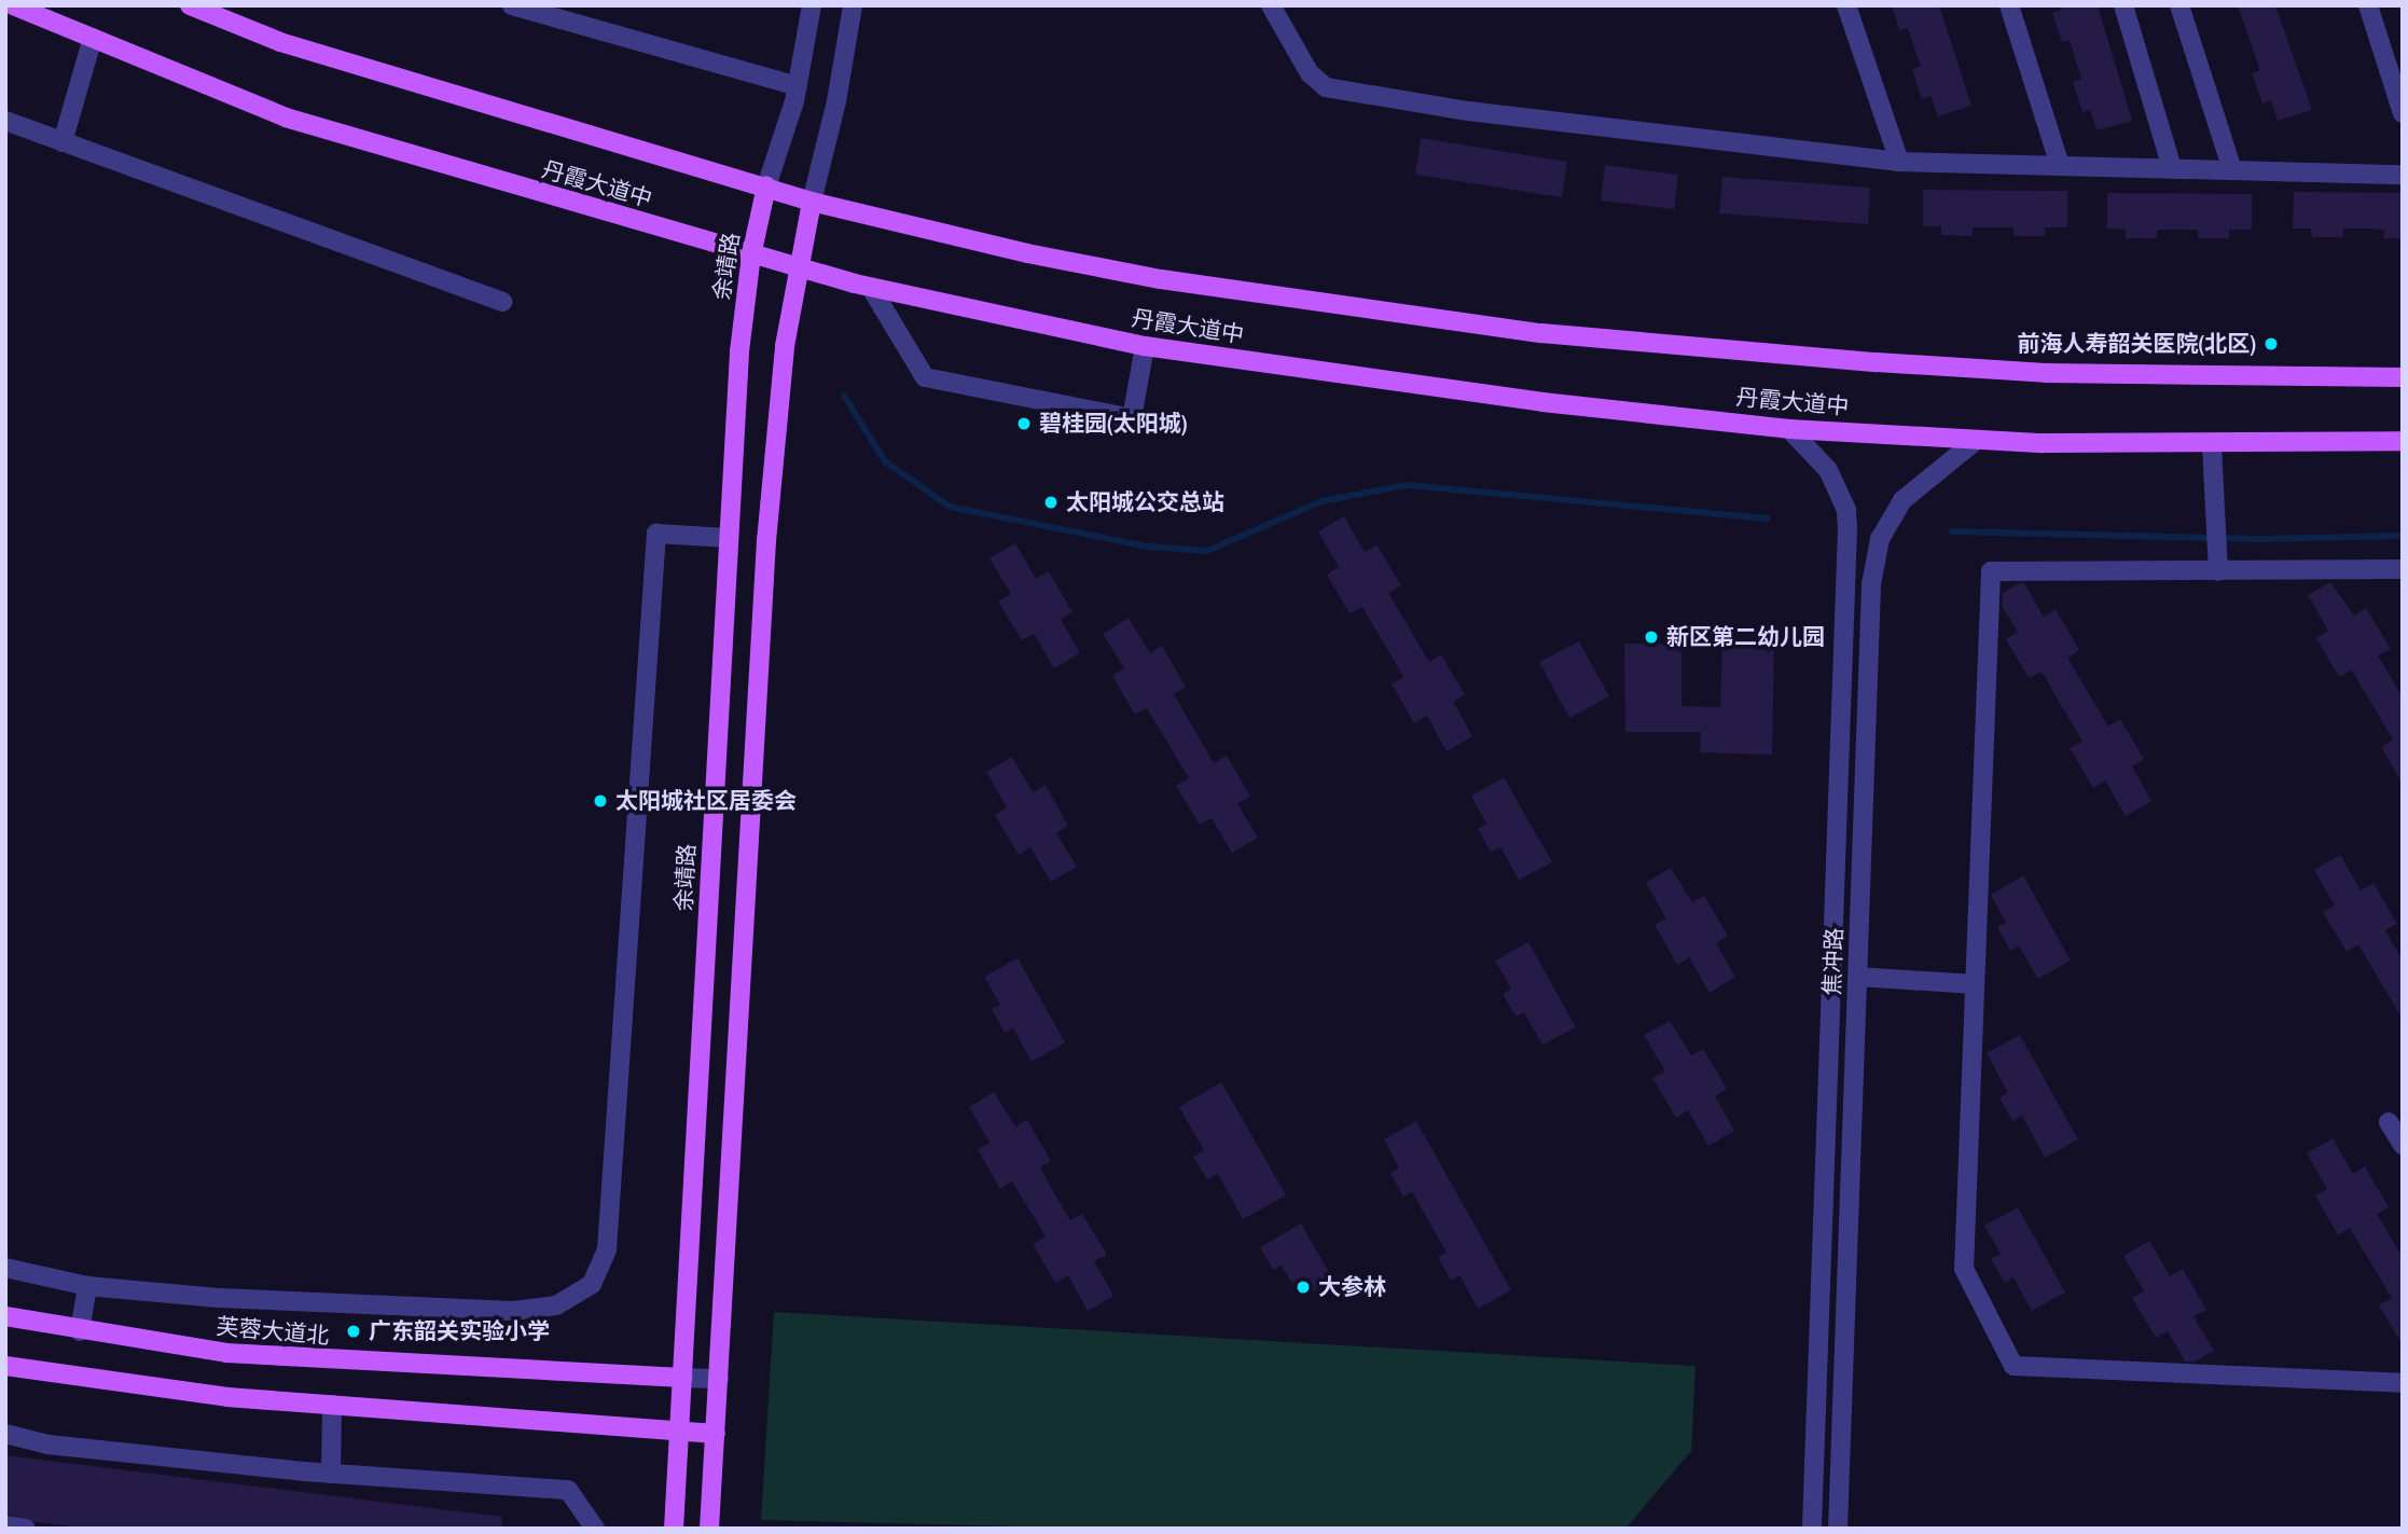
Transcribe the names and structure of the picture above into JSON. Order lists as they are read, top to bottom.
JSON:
{
  "streets": {
    "main road": ["丹霞大道中", "余靖路", "芙蓉大道北"],
    "street": ["焦冲路"]
  },
  "crossings": [
    ["丹霞大道中", "余靖路"],
    ["丹霞大道中", "焦冲路"],
    ["余靖路", "芙蓉大道北"]
  ],
  "places": [
    "前海人寿韶关医院(北区)",
    "碧桂园(太阳城)",
    "太阳城公交总站",
    "新区第二幼儿园",
    "太阳城社区居委会",
    "大参林",
    "广东韶关实验小学"
  ]
}
